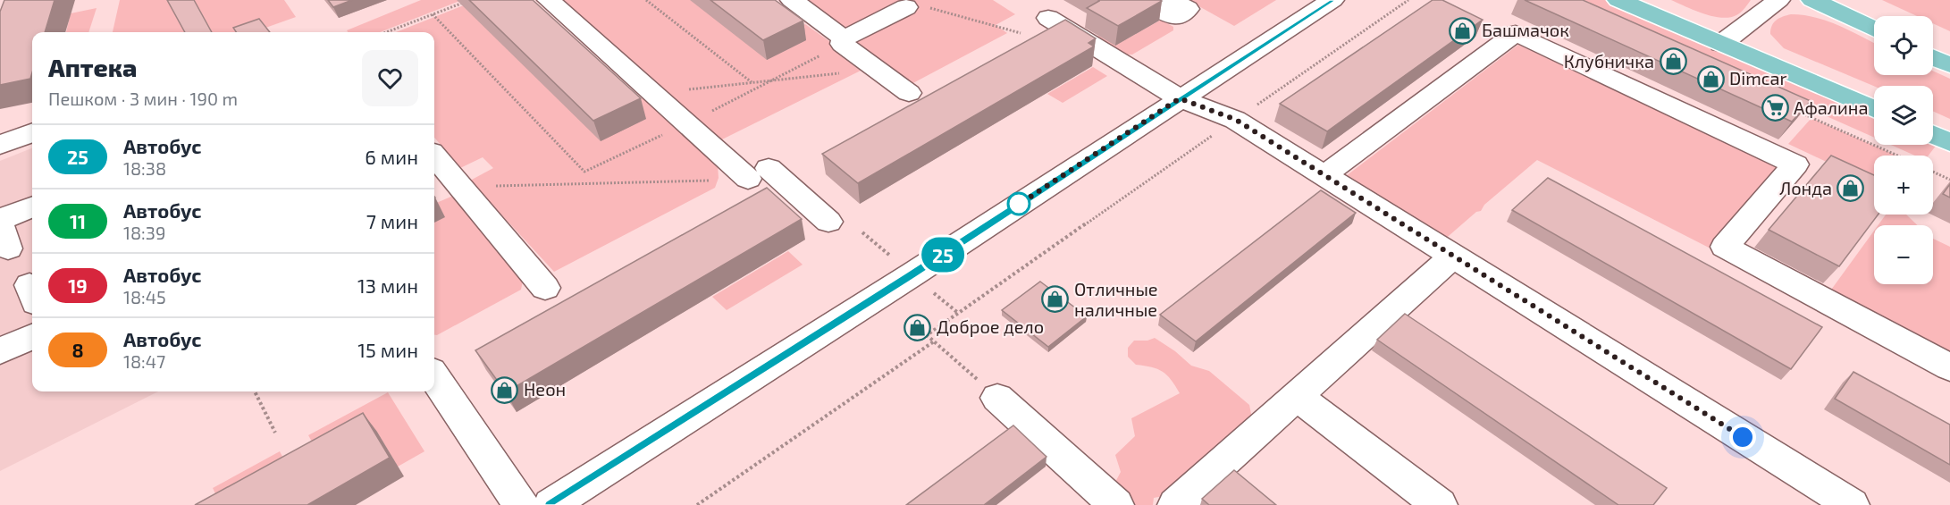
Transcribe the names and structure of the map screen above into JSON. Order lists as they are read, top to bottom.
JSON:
{
  "places": {
    "shop": [
      "Башмачок",
      "Клубничка",
      "Dimcar",
      "Лонда",
      "Отличные наличные",
      "Доброе дело",
      "Неон"
    ],
    "supermarket": ["Афалина"]
  },
  "lines": ["bus line 25"],
  "page": {
    "on_map": "25",
    "map_buttons": ["+", "−"],
    "heading": ["Аптека", "Пешком · 3 мин · 190 m"],
    "list": [
      {
        "mark": "25",
        "name": "Автобус",
        "note": "18:38",
        "value": "6 мин"
      },
      {
        "mark": "11",
        "name": "Автобус",
        "note": "18:39",
        "value": "7 мин"
      },
      {
        "mark": "19",
        "name": "Автобус",
        "note": "18:45",
        "value": "13 мин"
      },
      {
        "mark": "8",
        "name": "Автобус",
        "note": "18:47",
        "value": "15 мин"
      }
    ]
  }
}
